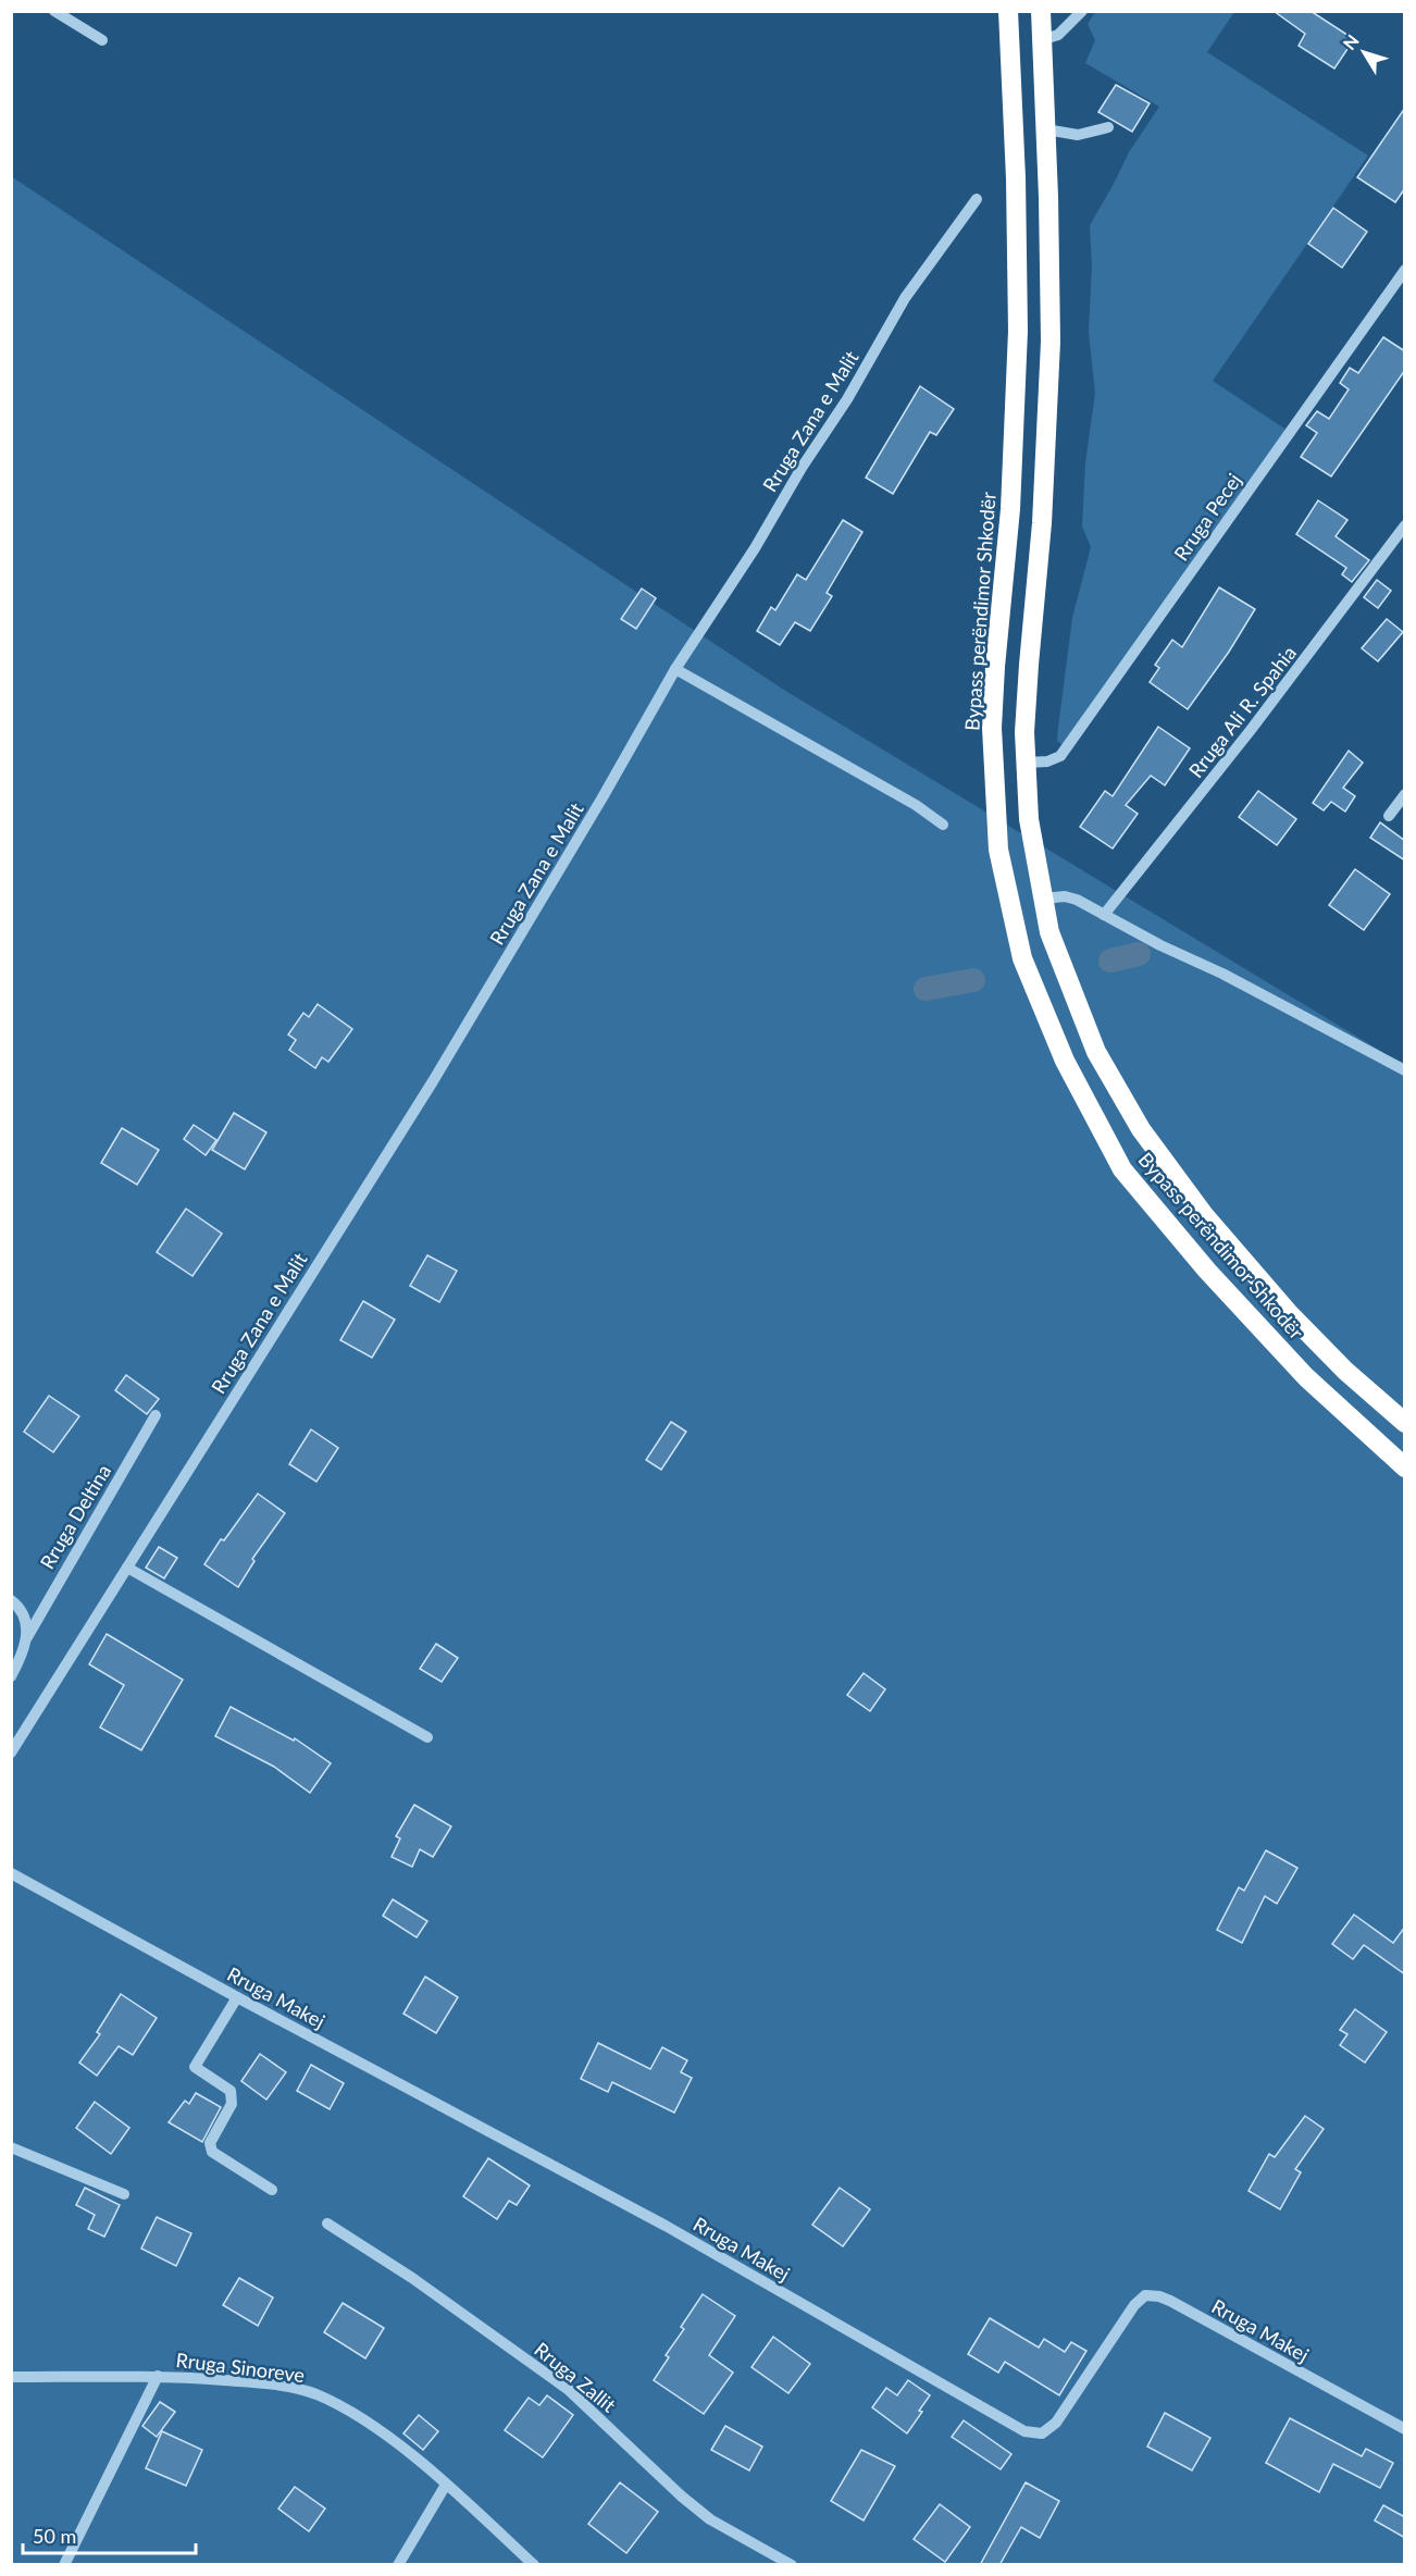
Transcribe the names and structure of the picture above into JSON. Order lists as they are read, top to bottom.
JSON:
{
  "streets": {
    "highway": ["Bypass perëndimor Shkodër"],
    "street": [
      "Rruga Zana e Malit",
      "Rruga Pecej",
      "Rruga Ali R. Spahia",
      "Rruga Deltina",
      "Rruga Makej",
      "Rruga Sinoreve",
      "Rruga Zallit"
    ]
  },
  "crossings": [
    ["Rruga Pecej", "Bypass perëndimor Shkodër"]
  ],
  "scale_bar": "50 m",
  "north": "top left"
}
